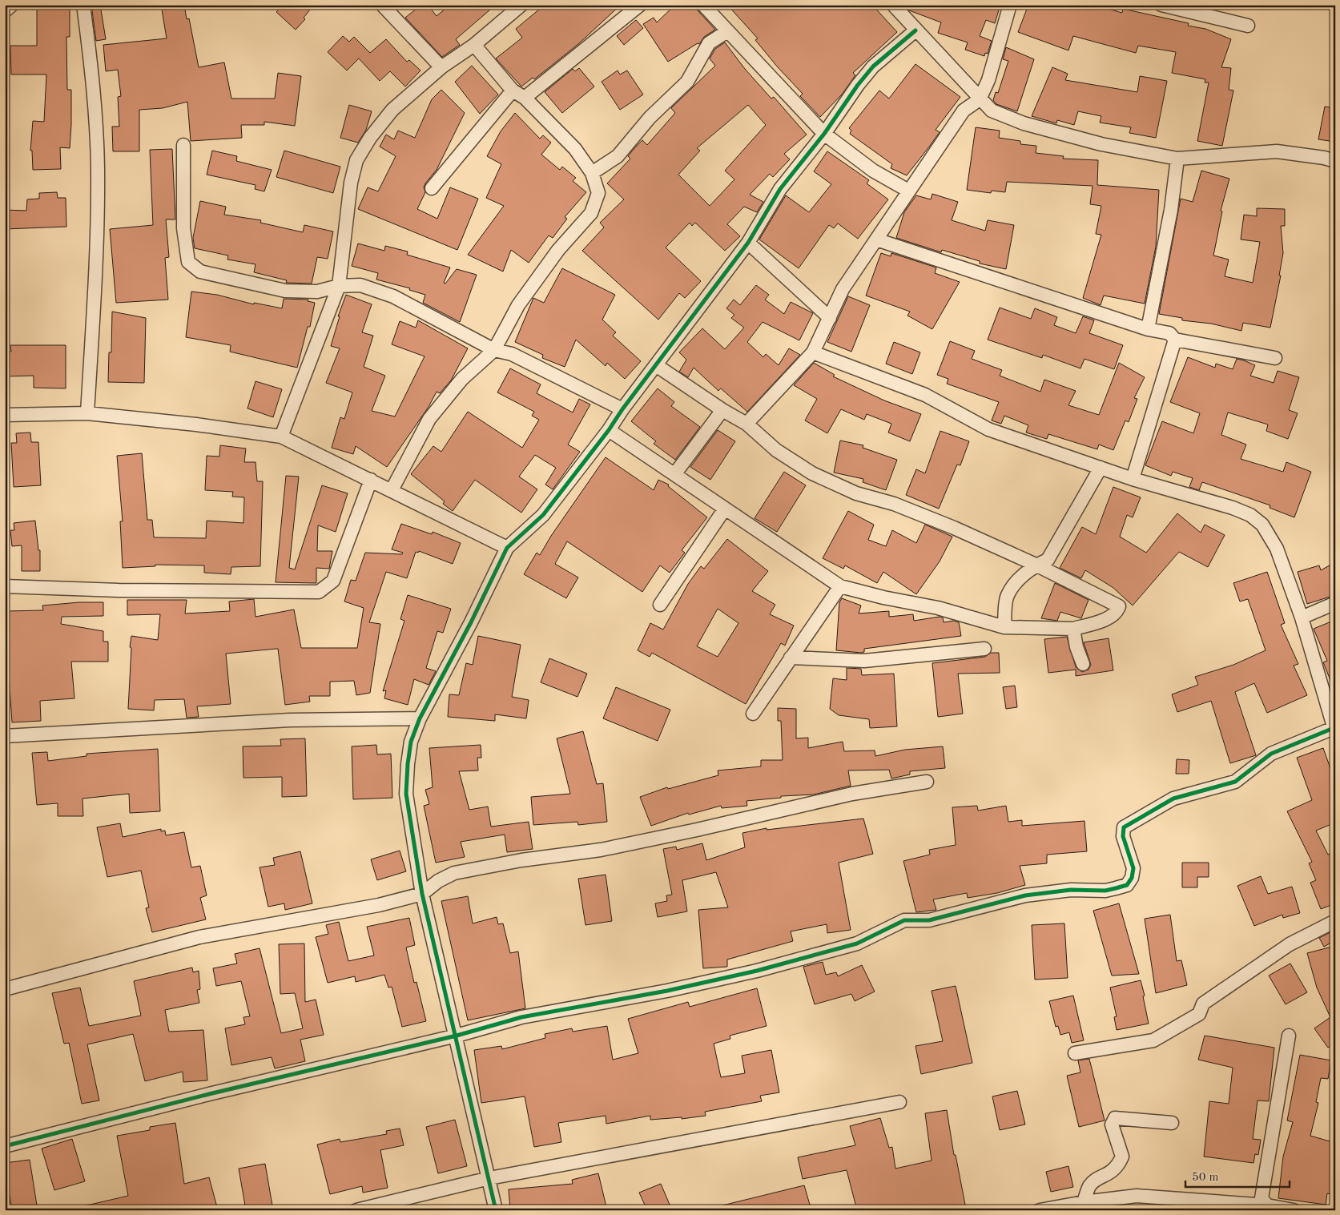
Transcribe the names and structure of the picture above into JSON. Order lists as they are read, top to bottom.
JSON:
{
  "scale_bar": "50 m"
}
